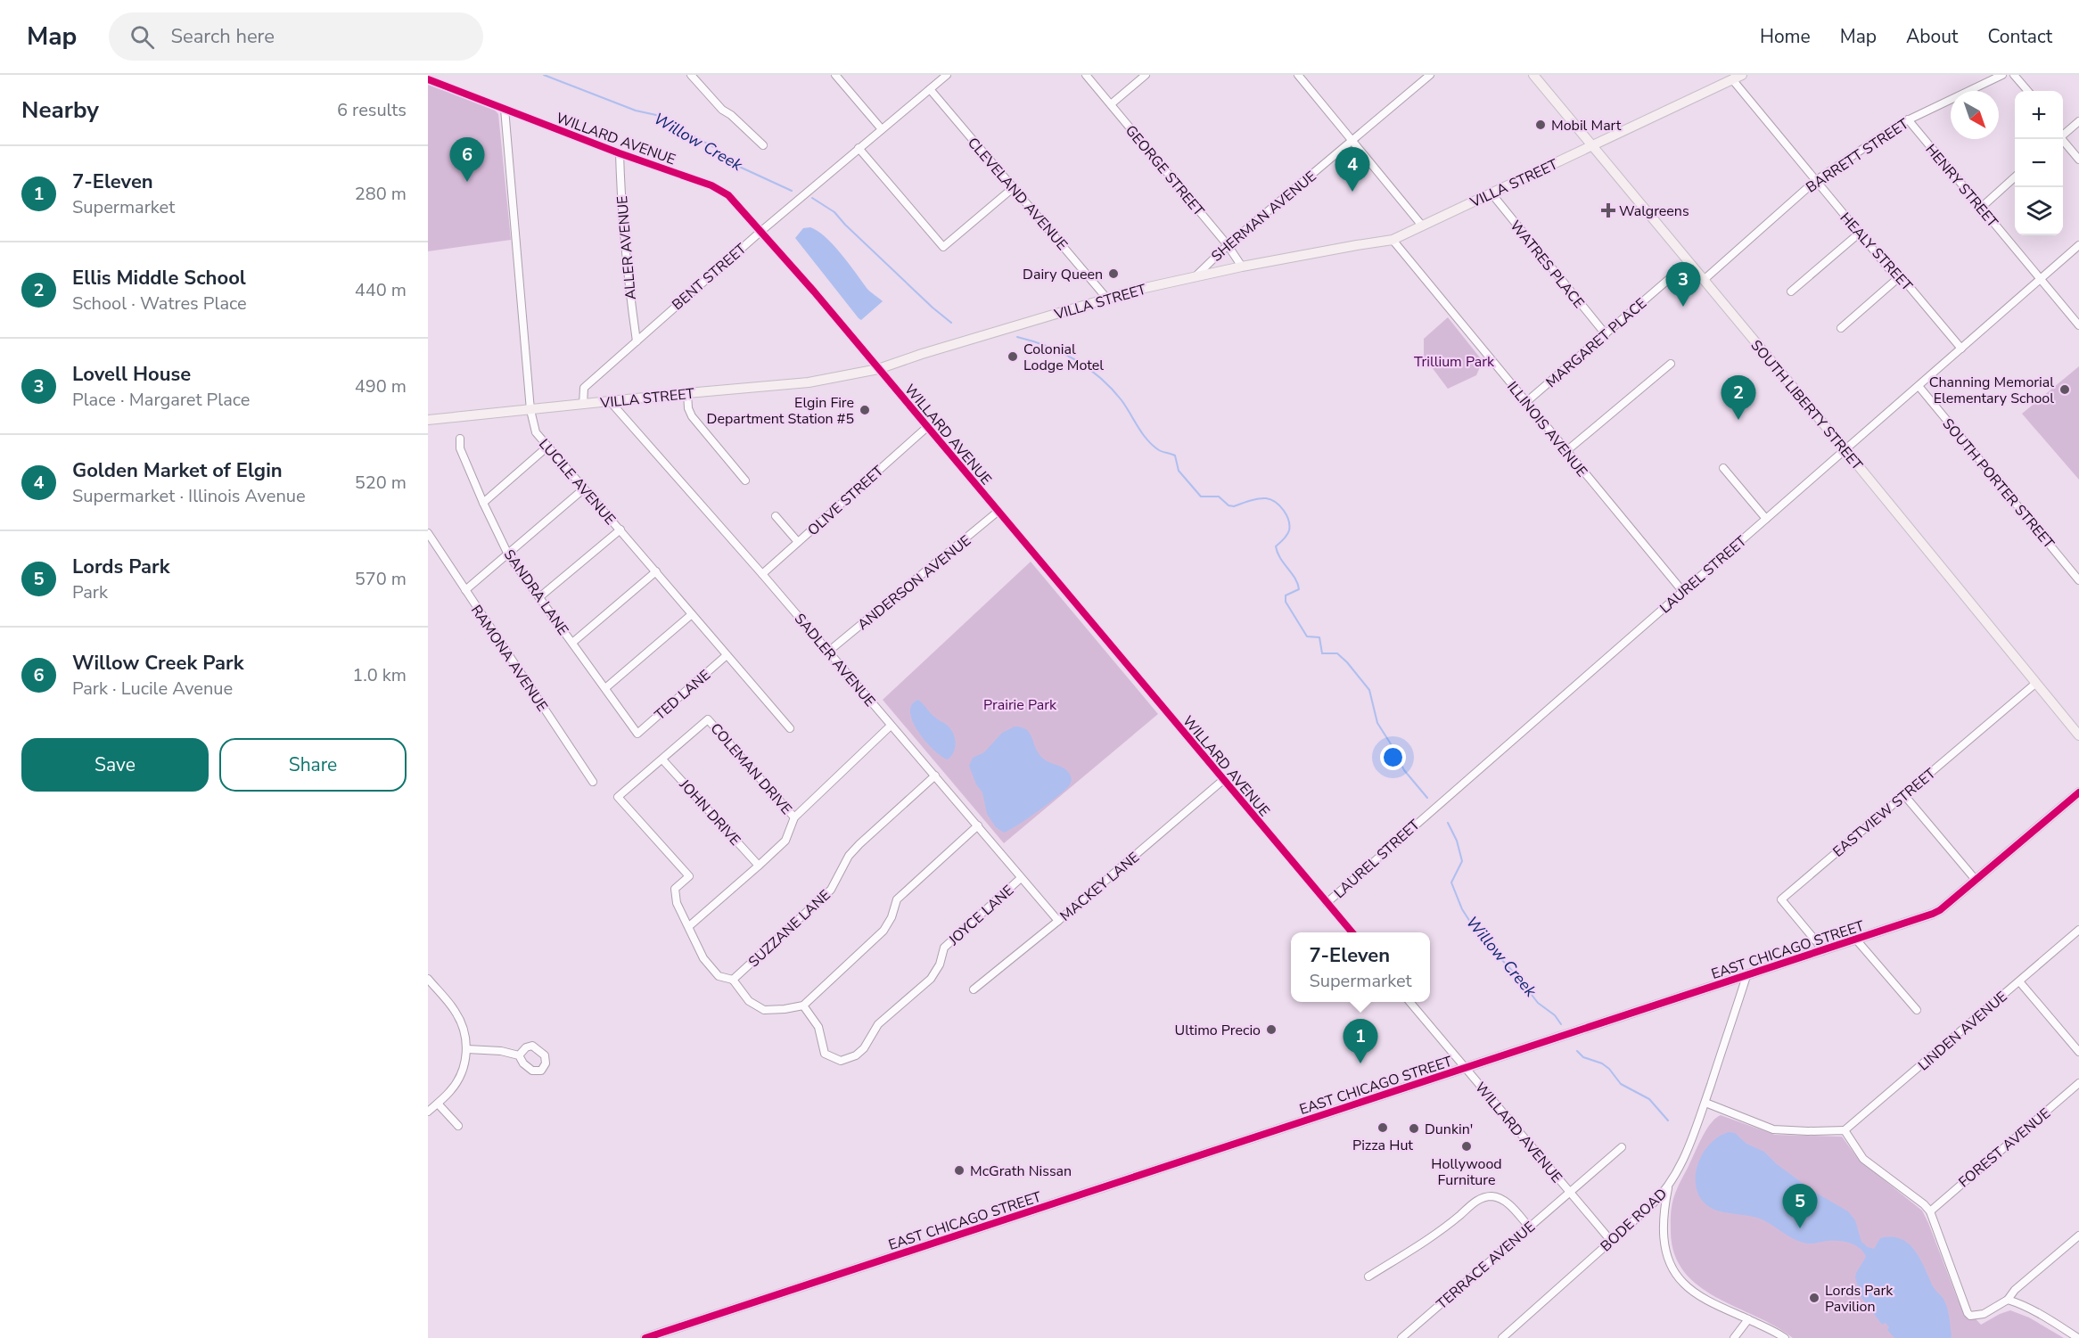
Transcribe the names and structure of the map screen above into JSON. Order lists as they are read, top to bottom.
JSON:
{
  "streets": {
    "main road": ["VILLA STREET", "SOUTH LIBERTY STREET", "EAST CHICAGO STREET"],
    "street": [
      "WILLARD AVENUE",
      "BARRETT STREET",
      "GEORGE STREET",
      "HENRY STREET",
      "CLEVELAND AVENUE",
      "SHERMAN AVENUE",
      "ALLER AVENUE",
      "HEALY STREET",
      "WATRES PLACE",
      "BENT STREET",
      "MARGARET PLACE",
      "ILLINOIS AVENUE",
      "LUCILE AVENUE",
      "SOUTH PORTER STREET",
      "OLIVE STREET",
      "LAUREL STREET",
      "ANDERSON AVENUE",
      "SANDRA LANE",
      "RAMONA AVENUE",
      "SADLER AVENUE",
      "TED LANE",
      "COLEMAN DRIVE",
      "JOHN DRIVE",
      "EASTVIEW STREET",
      "MACKEY LANE",
      "JOYCE LANE",
      "SUZZANE LANE",
      "LINDEN AVENUE",
      "FOREST AVENUE",
      "BODE ROAD",
      "TERRACE AVENUE"
    ]
  },
  "crossings": [
    ["WILLARD AVENUE", "VILLA STREET"],
    ["WILLARD AVENUE", "ALLER AVENUE"],
    ["WILLARD AVENUE", "BENT STREET"],
    ["WILLARD AVENUE", "LUCILE AVENUE"],
    ["WILLARD AVENUE", "OLIVE STREET"],
    ["WILLARD AVENUE", "LAUREL STREET"],
    ["WILLARD AVENUE", "ANDERSON AVENUE"],
    ["WILLARD AVENUE", "MACKEY LANE"],
    ["WILLARD AVENUE", "EAST CHICAGO STREET"],
    ["WILLARD AVENUE", "BODE ROAD"],
    ["WILLARD AVENUE", "TERRACE AVENUE"],
    ["BARRETT STREET", "HENRY STREET"],
    ["BARRETT STREET", "HEALY STREET"],
    ["BARRETT STREET", "SOUTH LIBERTY STREET"],
    ["GEORGE STREET", "VILLA STREET"],
    ["GEORGE STREET", "SHERMAN AVENUE"],
    ["VILLA STREET", "CLEVELAND AVENUE"],
    ["VILLA STREET", "SHERMAN AVENUE"],
    ["VILLA STREET", "HEALY STREET"],
    ["VILLA STREET", "WATRES PLACE"],
    ["VILLA STREET", "BENT STREET"],
    ["VILLA STREET", "SOUTH LIBERTY STREET"],
    ["VILLA STREET", "ILLINOIS AVENUE"],
    ["VILLA STREET", "LUCILE AVENUE"],
    ["VILLA STREET", "SADLER AVENUE"],
    ["HENRY STREET", "LAUREL STREET"],
    ["CLEVELAND AVENUE", "BENT STREET"],
    ["ALLER AVENUE", "BENT STREET"],
    ["HEALY STREET", "LAUREL STREET"],
    ["WATRES PLACE", "MARGARET PLACE"],
    ["MARGARET PLACE", "SOUTH LIBERTY STREET"],
    ["MARGARET PLACE", "ILLINOIS AVENUE"],
    ["SOUTH LIBERTY STREET", "LAUREL STREET"],
    ["SOUTH LIBERTY STREET", "EASTVIEW STREET"],
    ["ILLINOIS AVENUE", "LAUREL STREET"],
    ["LUCILE AVENUE", "TED LANE"],
    ["SOUTH PORTER STREET", "LAUREL STREET"],
    ["OLIVE STREET", "SADLER AVENUE"],
    ["ANDERSON AVENUE", "SADLER AVENUE"],
    ["SANDRA LANE", "TED LANE"],
    ["SADLER AVENUE", "MACKEY LANE"],
    ["SADLER AVENUE", "JOYCE LANE"],
    ["SADLER AVENUE", "SUZZANE LANE"],
    ["COLEMAN DRIVE", "JOHN DRIVE"],
    ["EASTVIEW STREET", "EAST CHICAGO STREET"],
    ["EAST CHICAGO STREET", "BODE ROAD"]
  ],
  "water": ["Willow Creek"],
  "parks": ["Trillium Park", "Prairie Park"],
  "places": {
    "other": [
      "Mobil Mart",
      "Dairy Queen",
      "Colonial Lodge Motel",
      "Channing Memorial Elementary School",
      "Elgin Fire Department Station #5",
      "Ultimo Precio",
      "Pizza Hut",
      "Dunkin'",
      "Hollywood Furniture",
      "McGrath Nissan",
      "Lords Park Pavilion"
    ],
    "health": ["Walgreens"]
  },
  "north": "bottom right",
  "page": {
    "header": "Map",
    "search": "Search here",
    "nav": [
      "Home",
      "Map",
      "About",
      "Contact"
    ],
    "heading": ["Nearby", "6 results"],
    "map_buttons": ["+", "−"],
    "pins": [
      "6",
      "4",
      "3",
      "2",
      "1",
      "5"
    ],
    "list": [
      {
        "mark": "1",
        "name": "7-Eleven",
        "note": "Supermarket",
        "value": "280 m"
      },
      {
        "mark": "2",
        "name": "Ellis Middle School",
        "note": "School · Watres Place",
        "value": "440 m"
      },
      {
        "mark": "3",
        "name": "Lovell House",
        "note": "Place · Margaret Place",
        "value": "490 m"
      },
      {
        "mark": "4",
        "name": "Golden Market of Elgin",
        "note": "Supermarket · Illinois Avenue",
        "value": "520 m"
      },
      {
        "mark": "5",
        "name": "Lords Park",
        "note": "Park",
        "value": "570 m"
      },
      {
        "mark": "6",
        "name": "Willow Creek Park",
        "note": "Park · Lucile Avenue",
        "value": "1.0 km"
      }
    ],
    "buttons": ["Save", "Share"],
    "popup": ["7-Eleven", "Supermarket"]
  }
}
